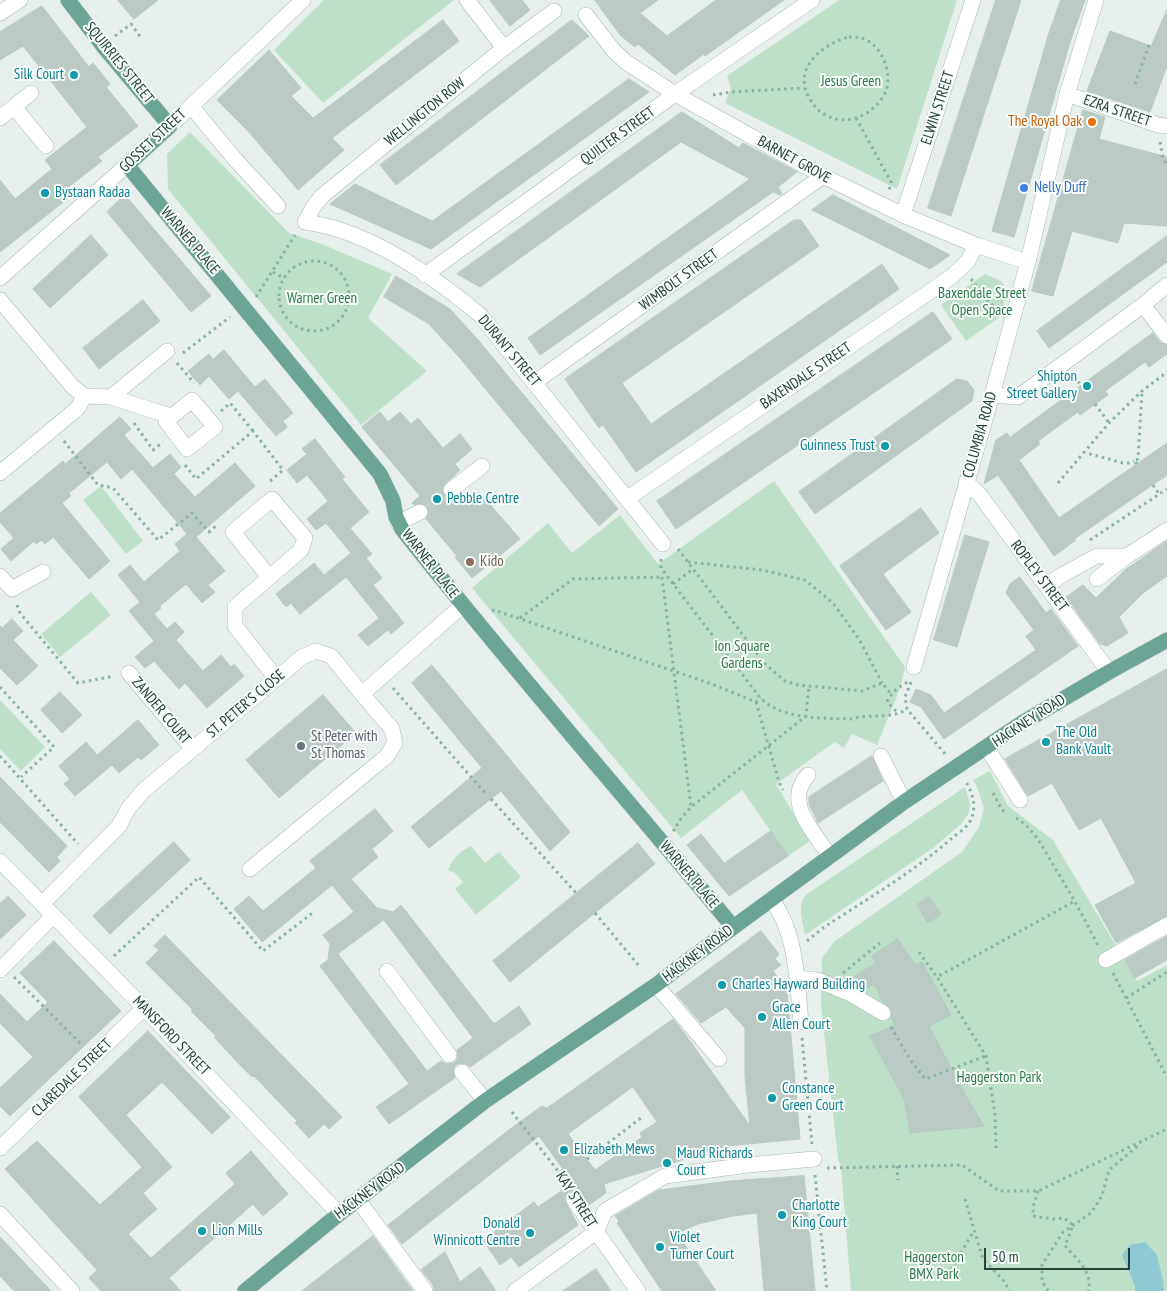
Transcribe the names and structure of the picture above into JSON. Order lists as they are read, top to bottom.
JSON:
{
  "streets": {
    "main road": [
      "SQUIRRIES STREET",
      "GOSSET STREET",
      "WARNER PLACE",
      "HACKNEY ROAD"
    ],
    "street": [
      "ELWIN STREET",
      "EZRA STREET",
      "WELLINGTON ROW",
      "QUILTER STREET",
      "BARNET GROVE",
      "WIMBOLT STREET",
      "DURANT STREET",
      "BAXENDALE STREET",
      "COLUMBIA ROAD",
      "ROPLEY STREET",
      "ST. PETER'S CLOSE",
      "ZANDER COURT",
      "MANSFORD STREET",
      "CLAREDALE STREET",
      "KAY STREET"
    ]
  },
  "crossings": [
    ["SQUIRRIES STREET", "GOSSET STREET"],
    ["ELWIN STREET", "BARNET GROVE"],
    ["EZRA STREET", "COLUMBIA ROAD"],
    ["WELLINGTON ROW", "DURANT STREET"],
    ["QUILTER STREET", "BARNET GROVE"],
    ["QUILTER STREET", "DURANT STREET"],
    ["GOSSET STREET", "WARNER PLACE"],
    ["BARNET GROVE", "WIMBOLT STREET"],
    ["BARNET GROVE", "BAXENDALE STREET"],
    ["BARNET GROVE", "COLUMBIA ROAD"],
    ["WARNER PLACE", "HACKNEY ROAD"],
    ["WIMBOLT STREET", "DURANT STREET"],
    ["DURANT STREET", "BAXENDALE STREET"],
    ["COLUMBIA ROAD", "ROPLEY STREET"],
    ["ROPLEY STREET", "HACKNEY ROAD"],
    ["ST. PETER'S CLOSE", "ZANDER COURT"],
    ["ST. PETER'S CLOSE", "MANSFORD STREET"],
    ["HACKNEY ROAD", "MANSFORD STREET"],
    ["MANSFORD STREET", "CLAREDALE STREET"]
  ],
  "parks": [
    "Jesus Green",
    "Baxendale Street Open Space",
    "Warner Green",
    "Ion Square Gardens",
    "Haggerston Park",
    "Haggerston BMX Park"
  ],
  "places": [
    "Silk Court",
    "The Royal Oak",
    "Nelly Duff",
    "Bystaan Radaa",
    "Shipton Street Gallery",
    "Guinness Trust",
    "Pebble Centre",
    "Kido",
    "The Old Bank Vault",
    "St Peter with St Thomas",
    "Charles Hayward Building",
    "Grace Allen Court",
    "Constance Green Court",
    "Elizabeth Mews",
    "Maud Richards Court",
    "Charlotte King Court",
    "Lion Mills",
    "Donald Winnicott Centre",
    "Violet Turner Court"
  ],
  "scale_bar": "50 m"
}
